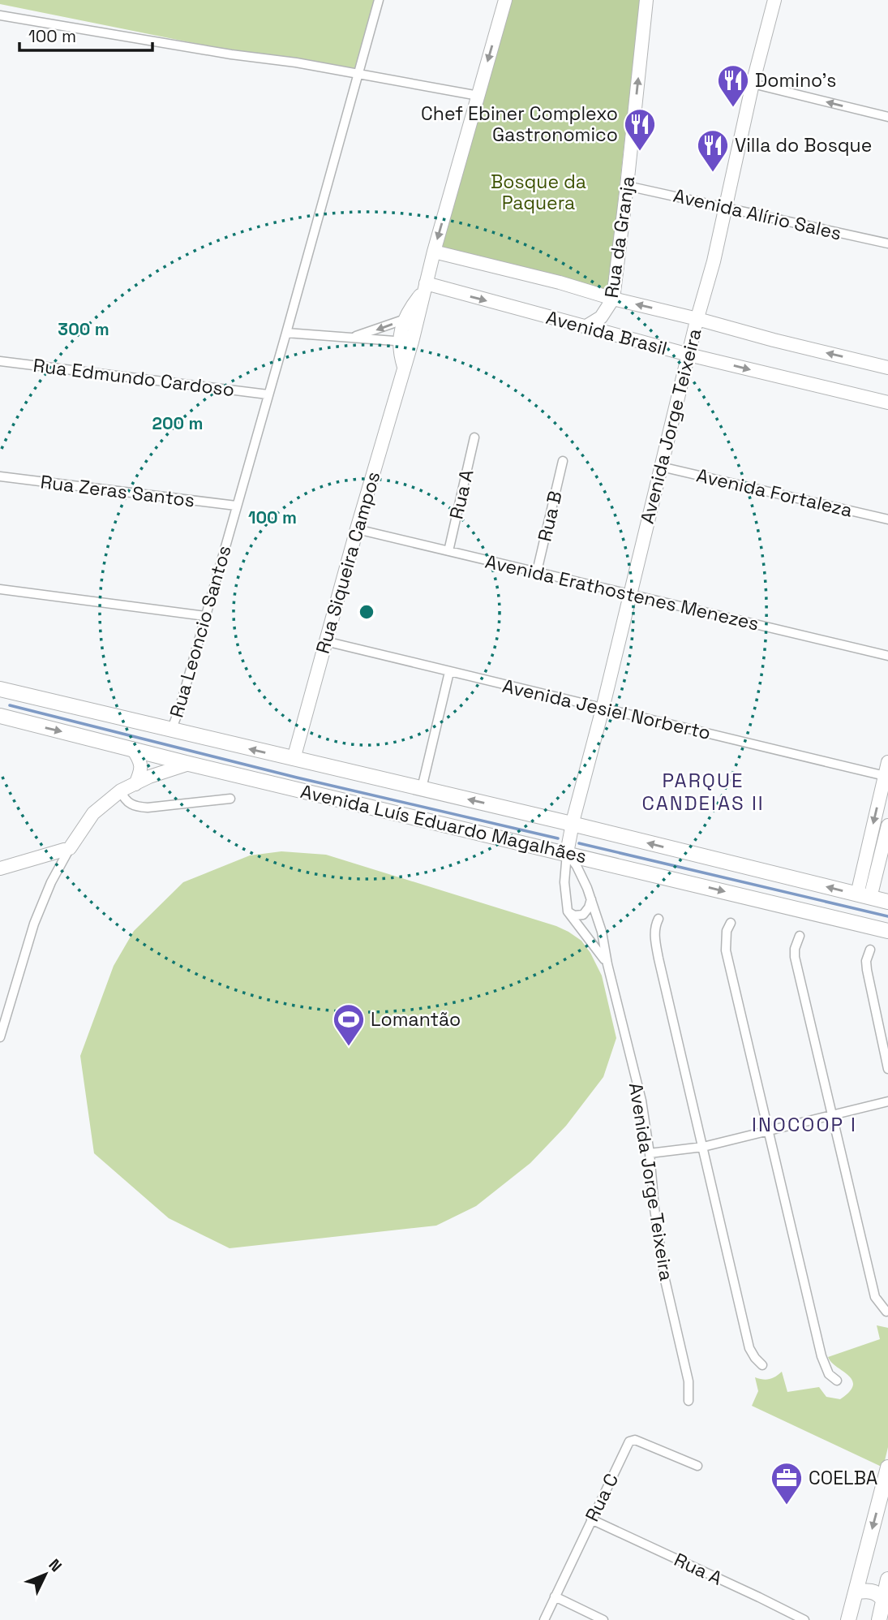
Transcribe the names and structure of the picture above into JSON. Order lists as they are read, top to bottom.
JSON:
{
  "streets": {
    "main road": ["Avenida Luís Eduardo Magalhães"],
    "street": [
      "Avenida Alírio Sales",
      "Rua da Granja",
      "Avenida Brasil",
      "Rua Edmundo Cardoso",
      "Avenida Jorge Teixeira",
      "Rua Zeras Santos",
      "Avenida Fortaleza",
      "Rua A",
      "Rua B",
      "Rua Siqueira Campos",
      "Avenida Erathostenes Menezes",
      "Rua Leoncio Santos",
      "Avenida Jesiel Norberto",
      "Rua C"
    ]
  },
  "crossings": [
    ["Avenida Alírio Sales", "Rua da Granja"],
    ["Avenida Alírio Sales", "Avenida Jorge Teixeira"],
    ["Rua da Granja", "Avenida Brasil"],
    ["Avenida Brasil", "Avenida Jorge Teixeira"],
    ["Avenida Brasil", "Rua Siqueira Campos"],
    ["Rua Edmundo Cardoso", "Rua Leoncio Santos"],
    ["Avenida Jorge Teixeira", "Avenida Fortaleza"],
    ["Avenida Jorge Teixeira", "Avenida Erathostenes Menezes"],
    ["Avenida Jorge Teixeira", "Avenida Jesiel Norberto"],
    ["Avenida Jorge Teixeira", "Avenida Luís Eduardo Magalhães"],
    ["Rua Zeras Santos", "Rua Leoncio Santos"],
    ["Rua A", "Avenida Erathostenes Menezes"],
    ["Rua A", "Rua C"],
    ["Rua B", "Avenida Erathostenes Menezes"],
    ["Rua Siqueira Campos", "Avenida Erathostenes Menezes"],
    ["Rua Siqueira Campos", "Avenida Jesiel Norberto"],
    ["Rua Siqueira Campos", "Avenida Luís Eduardo Magalhães"],
    ["Rua Leoncio Santos", "Avenida Luís Eduardo Magalhães"]
  ],
  "one_way": ["Rua da Granja"],
  "districts": ["PARQUE CANDEIAS II", "INOCOOP I"],
  "parks": ["Bosque da Paquera"],
  "places": {
    "restaurant": ["Domino's", "Chef Ebiner Complexo Gastronomico", "Villa do Bosque"],
    "sports": ["Lomantão"],
    "office": ["COELBA"]
  },
  "scale_bar": "100 m",
  "north": "top right",
  "rings": ["300 m", "200 m", "100 m"]
}
